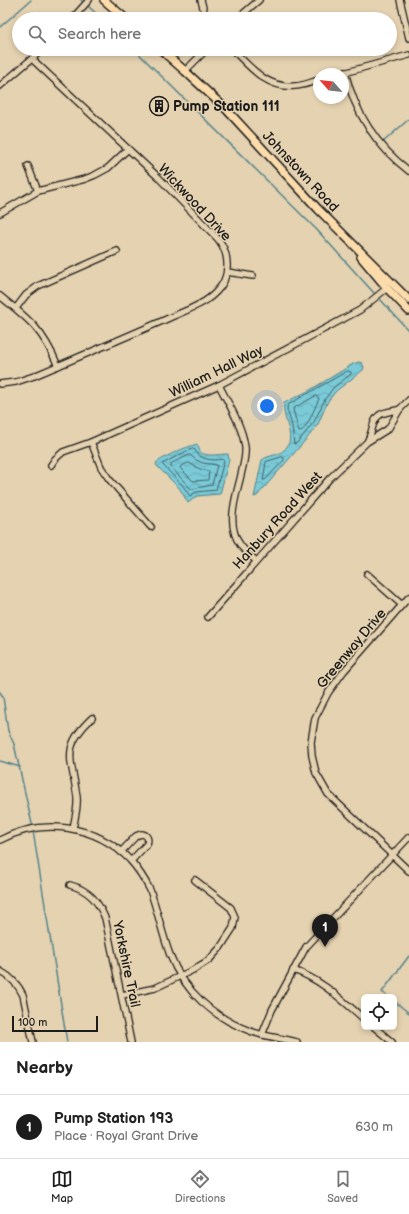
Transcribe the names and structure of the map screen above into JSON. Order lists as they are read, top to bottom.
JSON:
{
  "streets": {
    "main road": ["Johnstown Road"],
    "street": [
      "Wickwood Drive",
      "William Hall Way",
      "Hanbury Road West",
      "Greenway Drive",
      "Yorkshire Trail"
    ]
  },
  "crossings": [
    ["Johnstown Road", "William Hall Way"]
  ],
  "places": {
    "building": ["Pump Station 111"]
  },
  "scale_bar": "100 m",
  "north": "top left",
  "page": {
    "search": "Search here",
    "pins": "1",
    "scale": "100 m",
    "heading": "Nearby",
    "list": [
      {
        "mark": "1",
        "name": "Pump Station 193",
        "note": "Place · Royal Grant Drive",
        "value": "630 m"
      }
    ],
    "nav": ["Map", "Directions", "Saved"]
  }
}
